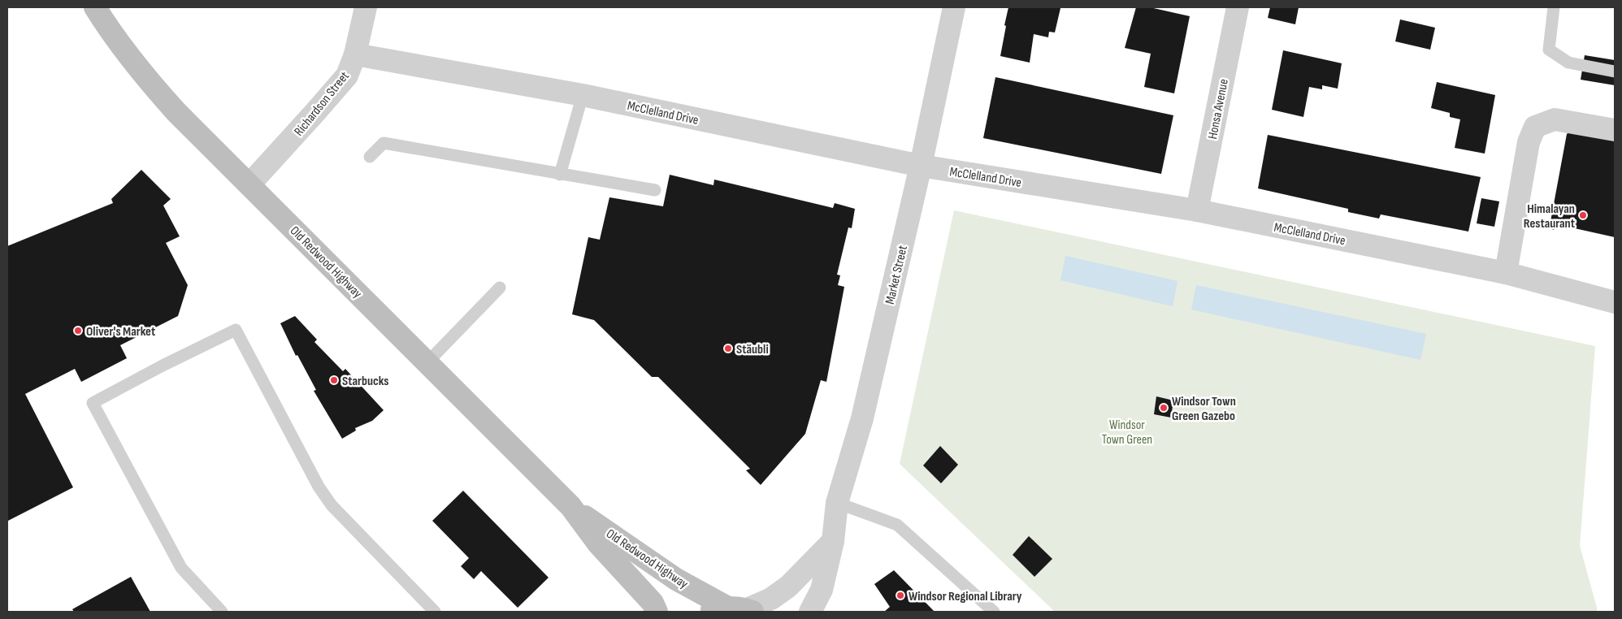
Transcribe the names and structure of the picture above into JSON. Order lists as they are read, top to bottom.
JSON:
{
  "streets": {
    "main road": ["Old Redwood Highway"],
    "street": [
      "Richardson Street",
      "Honsa Avenue",
      "McClelland Drive",
      "Market Street"
    ]
  },
  "crossings": [
    ["Richardson Street", "McClelland Drive"],
    ["Richardson Street", "Old Redwood Highway"],
    ["Honsa Avenue", "McClelland Drive"],
    ["McClelland Drive", "Market Street"]
  ],
  "parks": ["Windsor Town Green"],
  "places": [
    "Himalayan Restaurant",
    "Oliver's Market",
    "Stäubli",
    "Starbucks",
    "Windsor Town Green Gazebo",
    "Windsor Regional Library"
  ]
}
